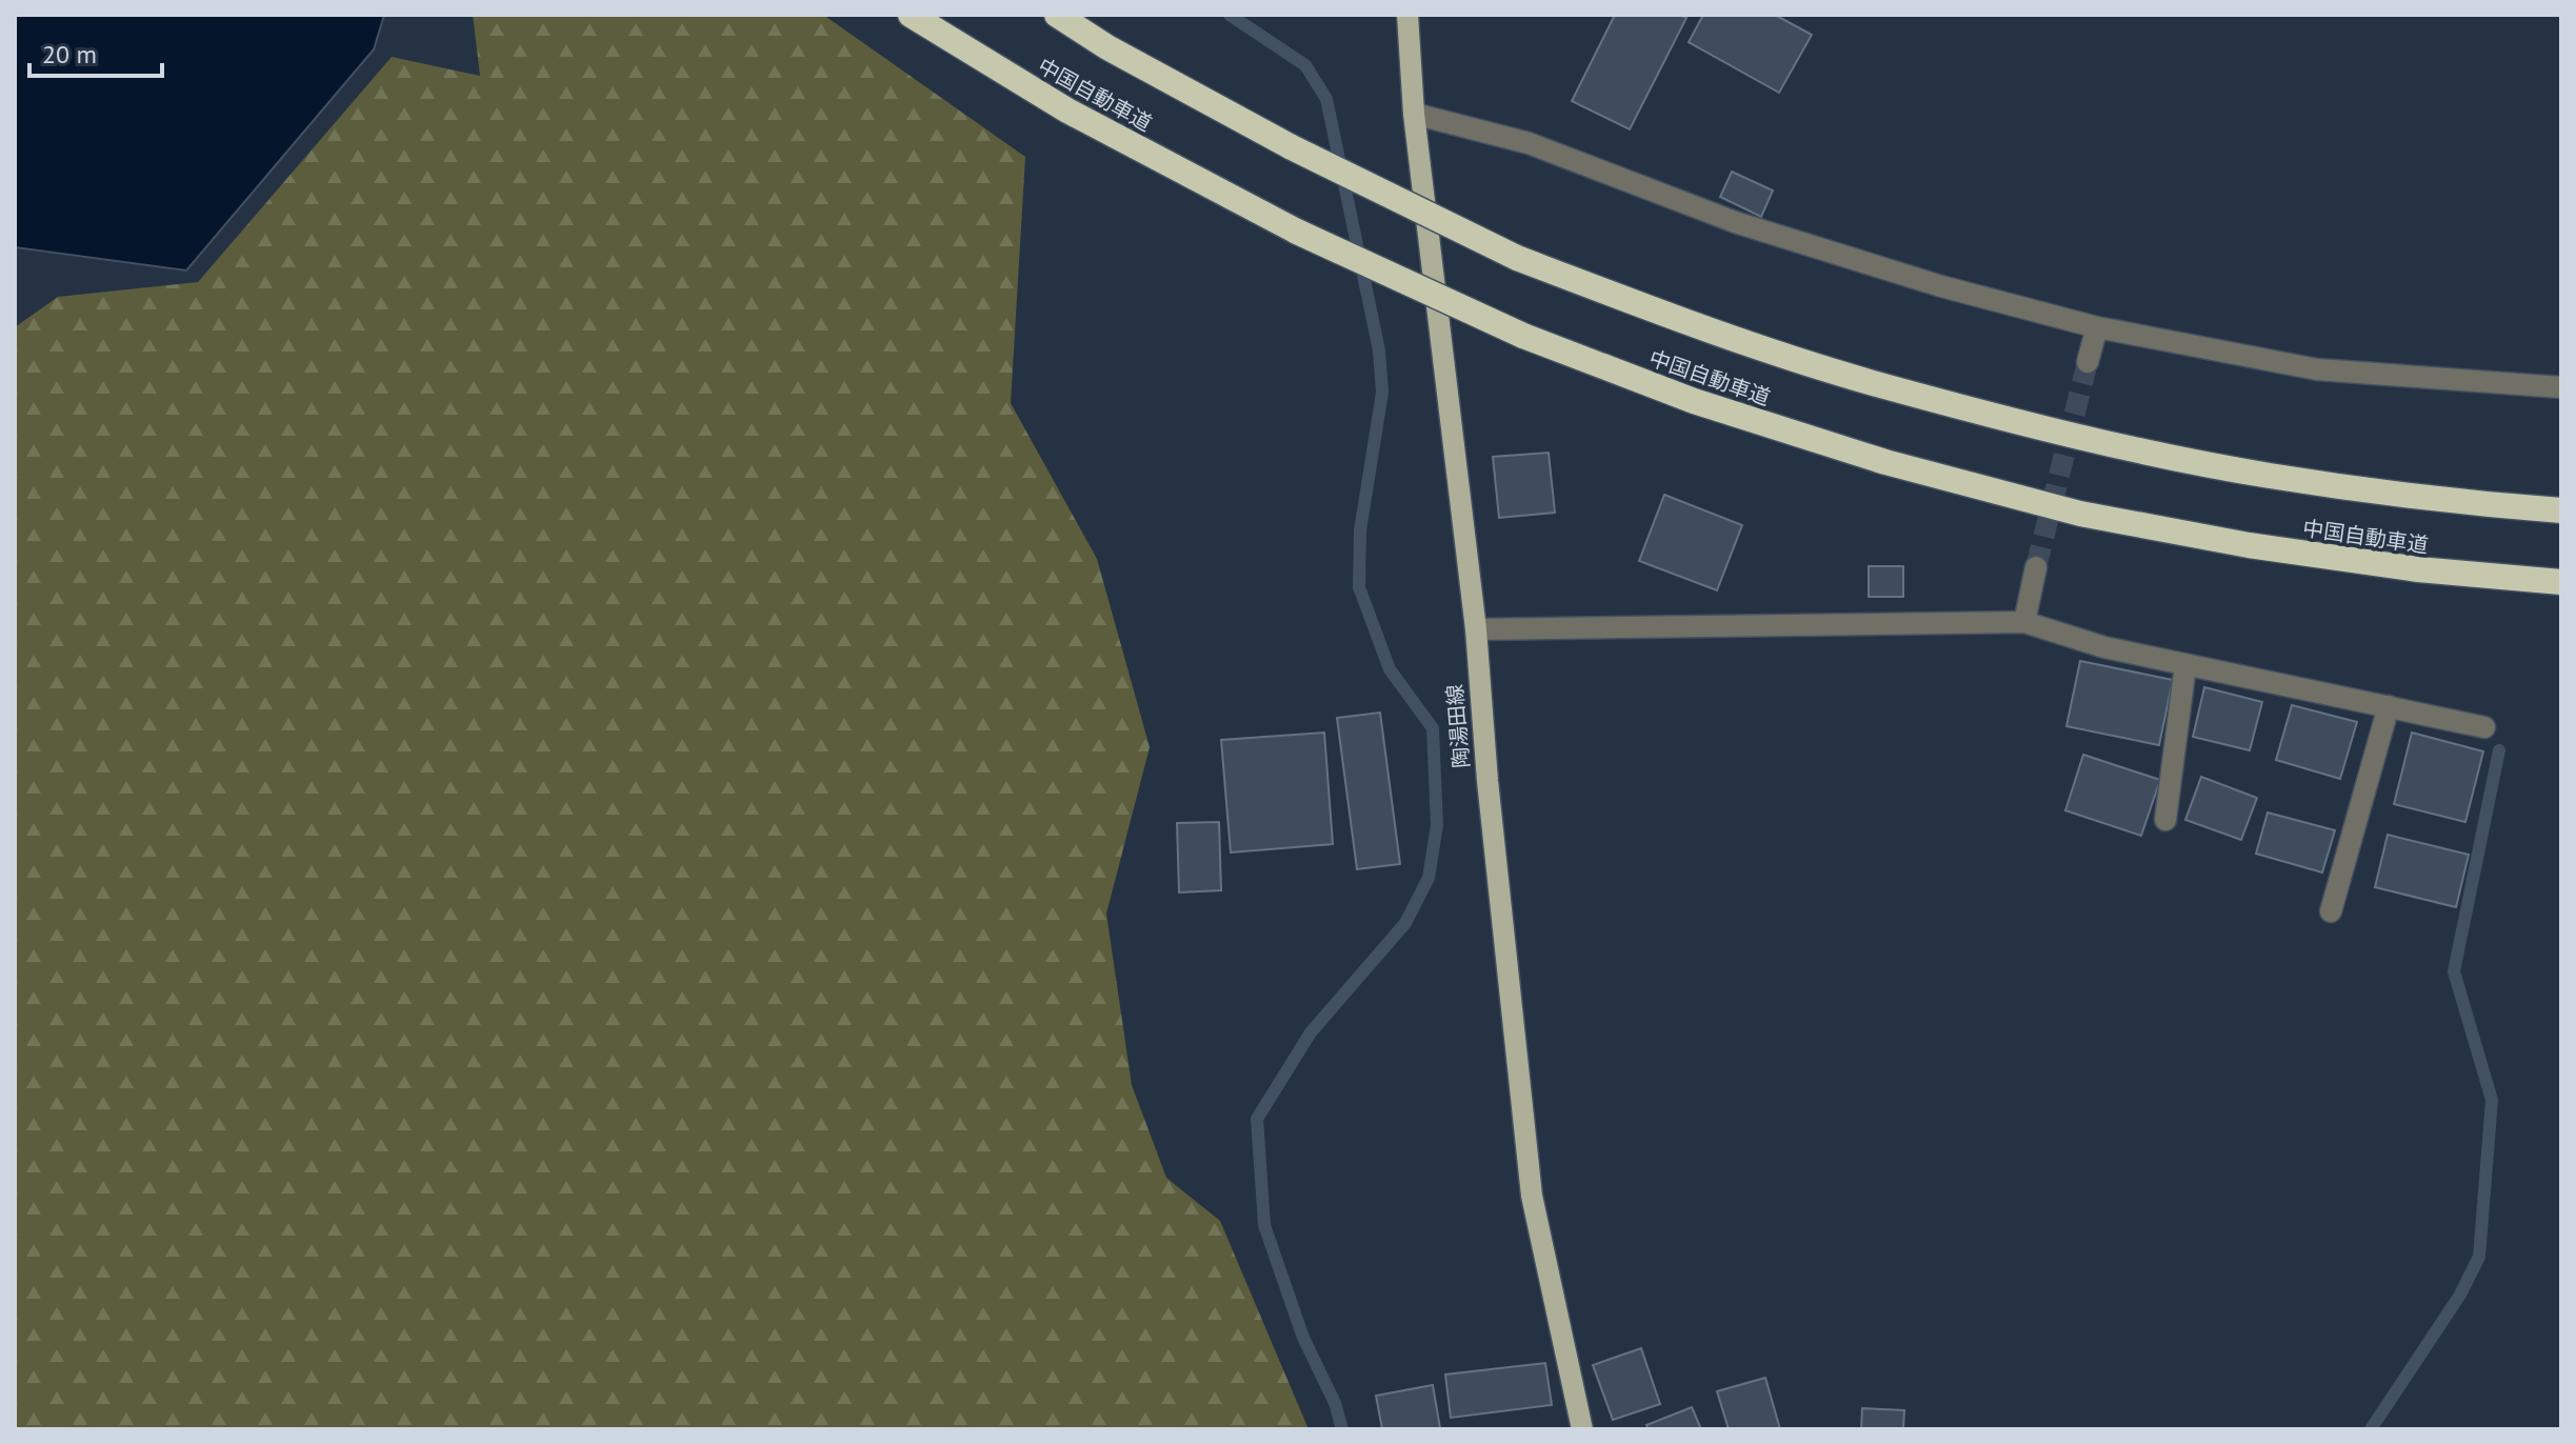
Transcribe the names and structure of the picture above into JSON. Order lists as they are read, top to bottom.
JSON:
{
  "streets": {
    "highway": ["中国自動車道"],
    "main road": ["陶湯田線"]
  },
  "scale_bar": "20 m"
}
